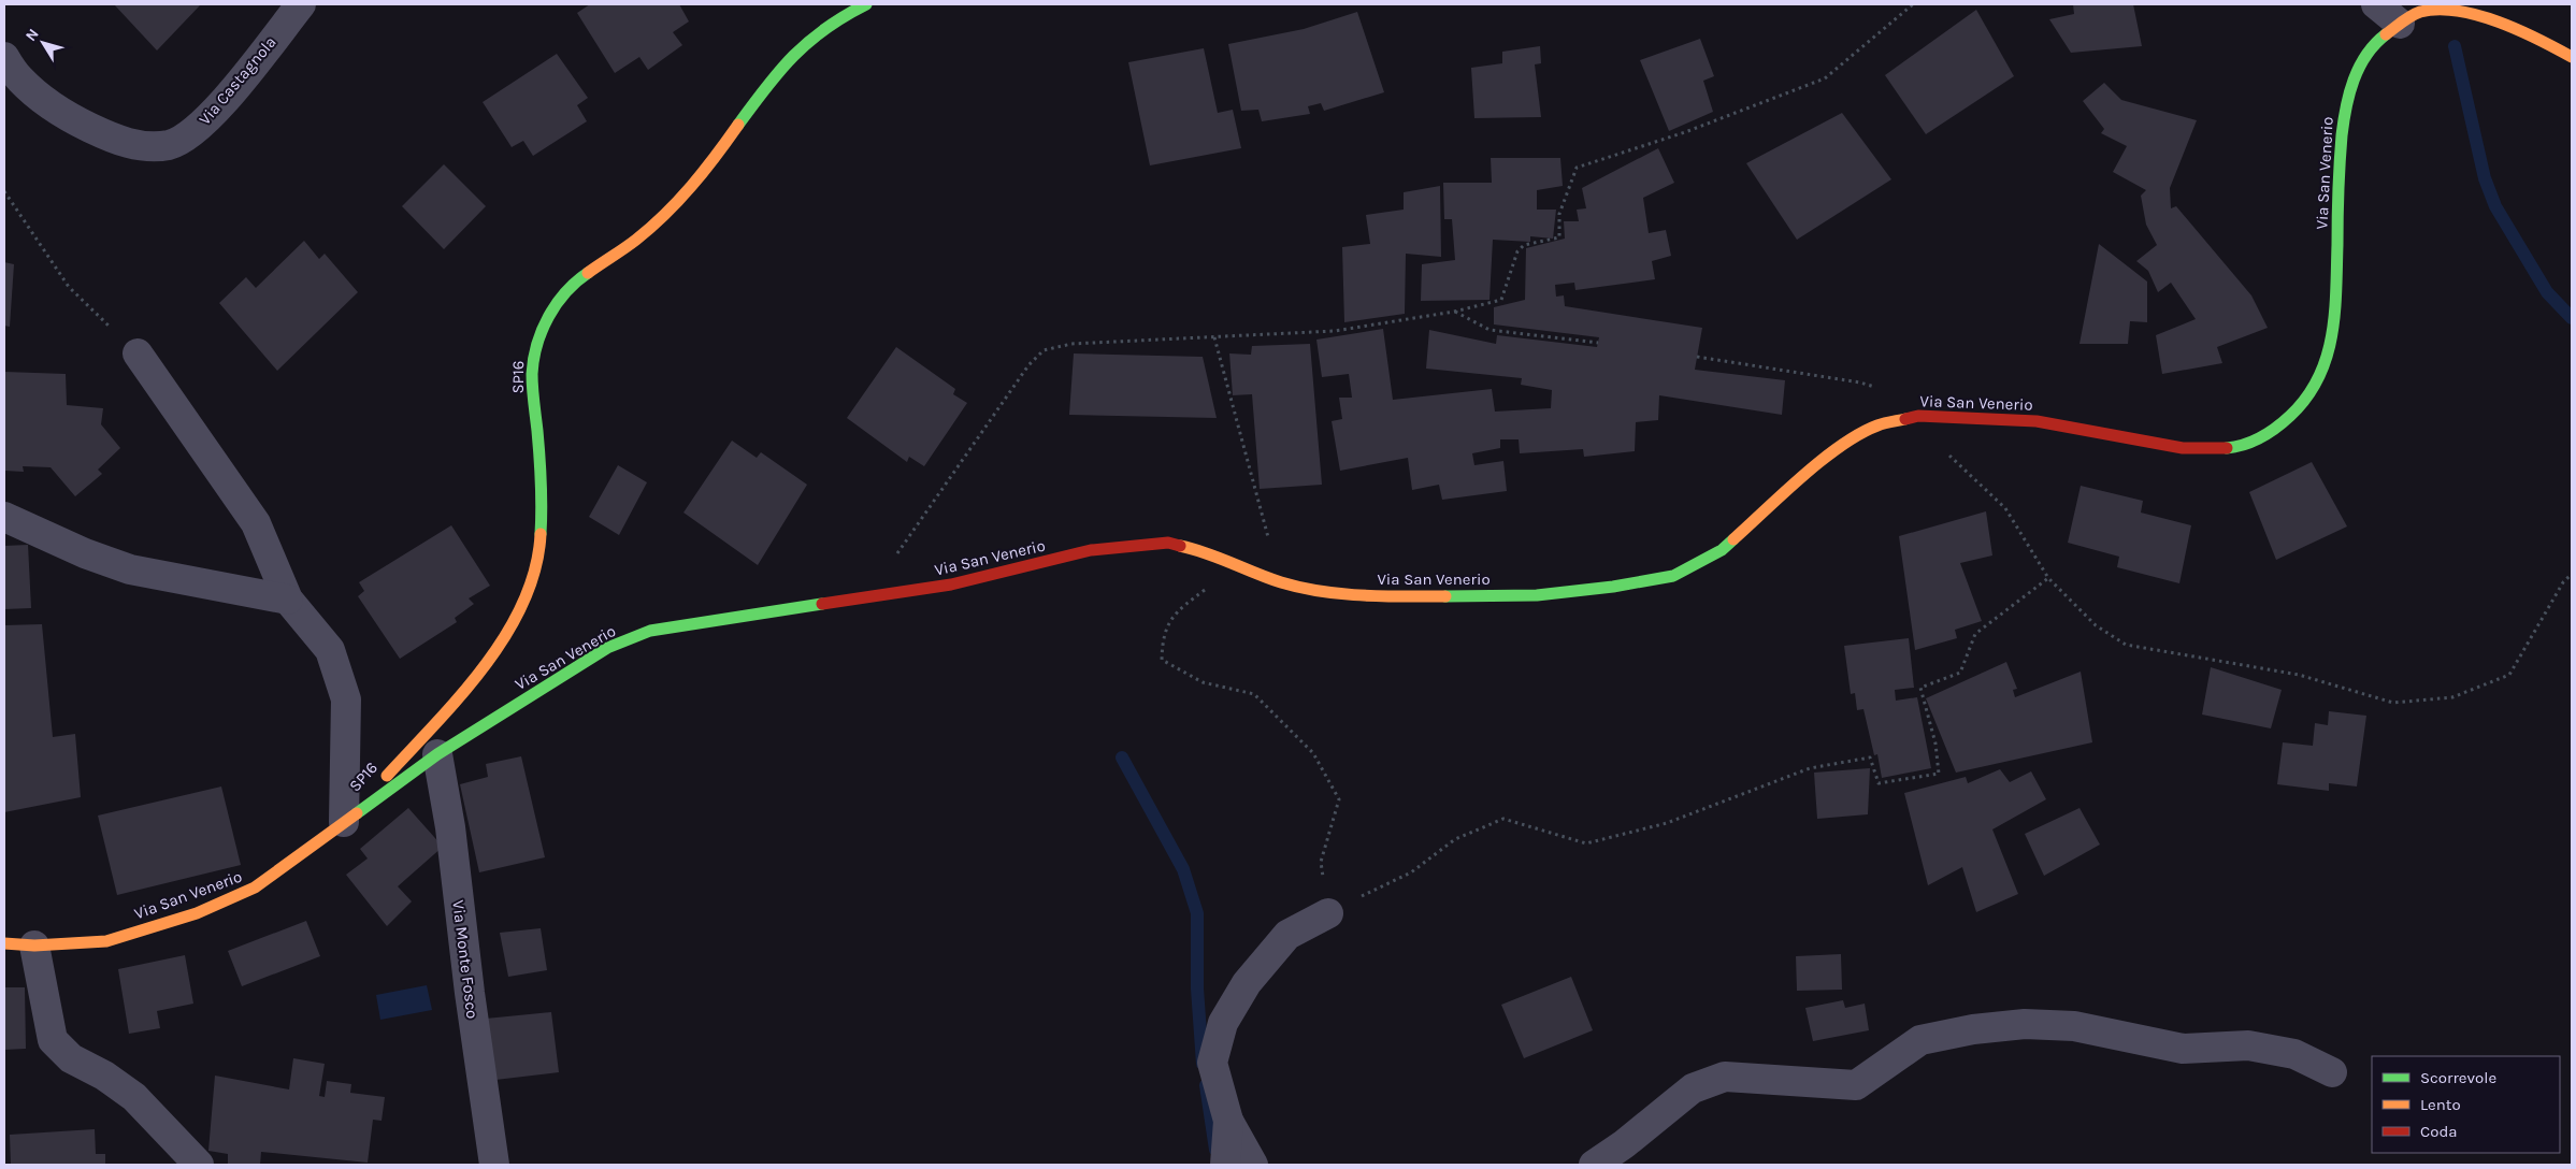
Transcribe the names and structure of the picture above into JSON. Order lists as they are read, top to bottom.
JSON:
{
  "streets": {
    "street": [
      "Via Castagnola",
      "Via San Venerio",
      "SP16",
      "Via Monte Fosco"
    ]
  },
  "crossings": [
    ["Via San Venerio", "SP16"],
    ["Via San Venerio", "Via Monte Fosco"]
  ],
  "legend": ["Scorrevole", "Lento", "Coda"],
  "north": "top left"
}
